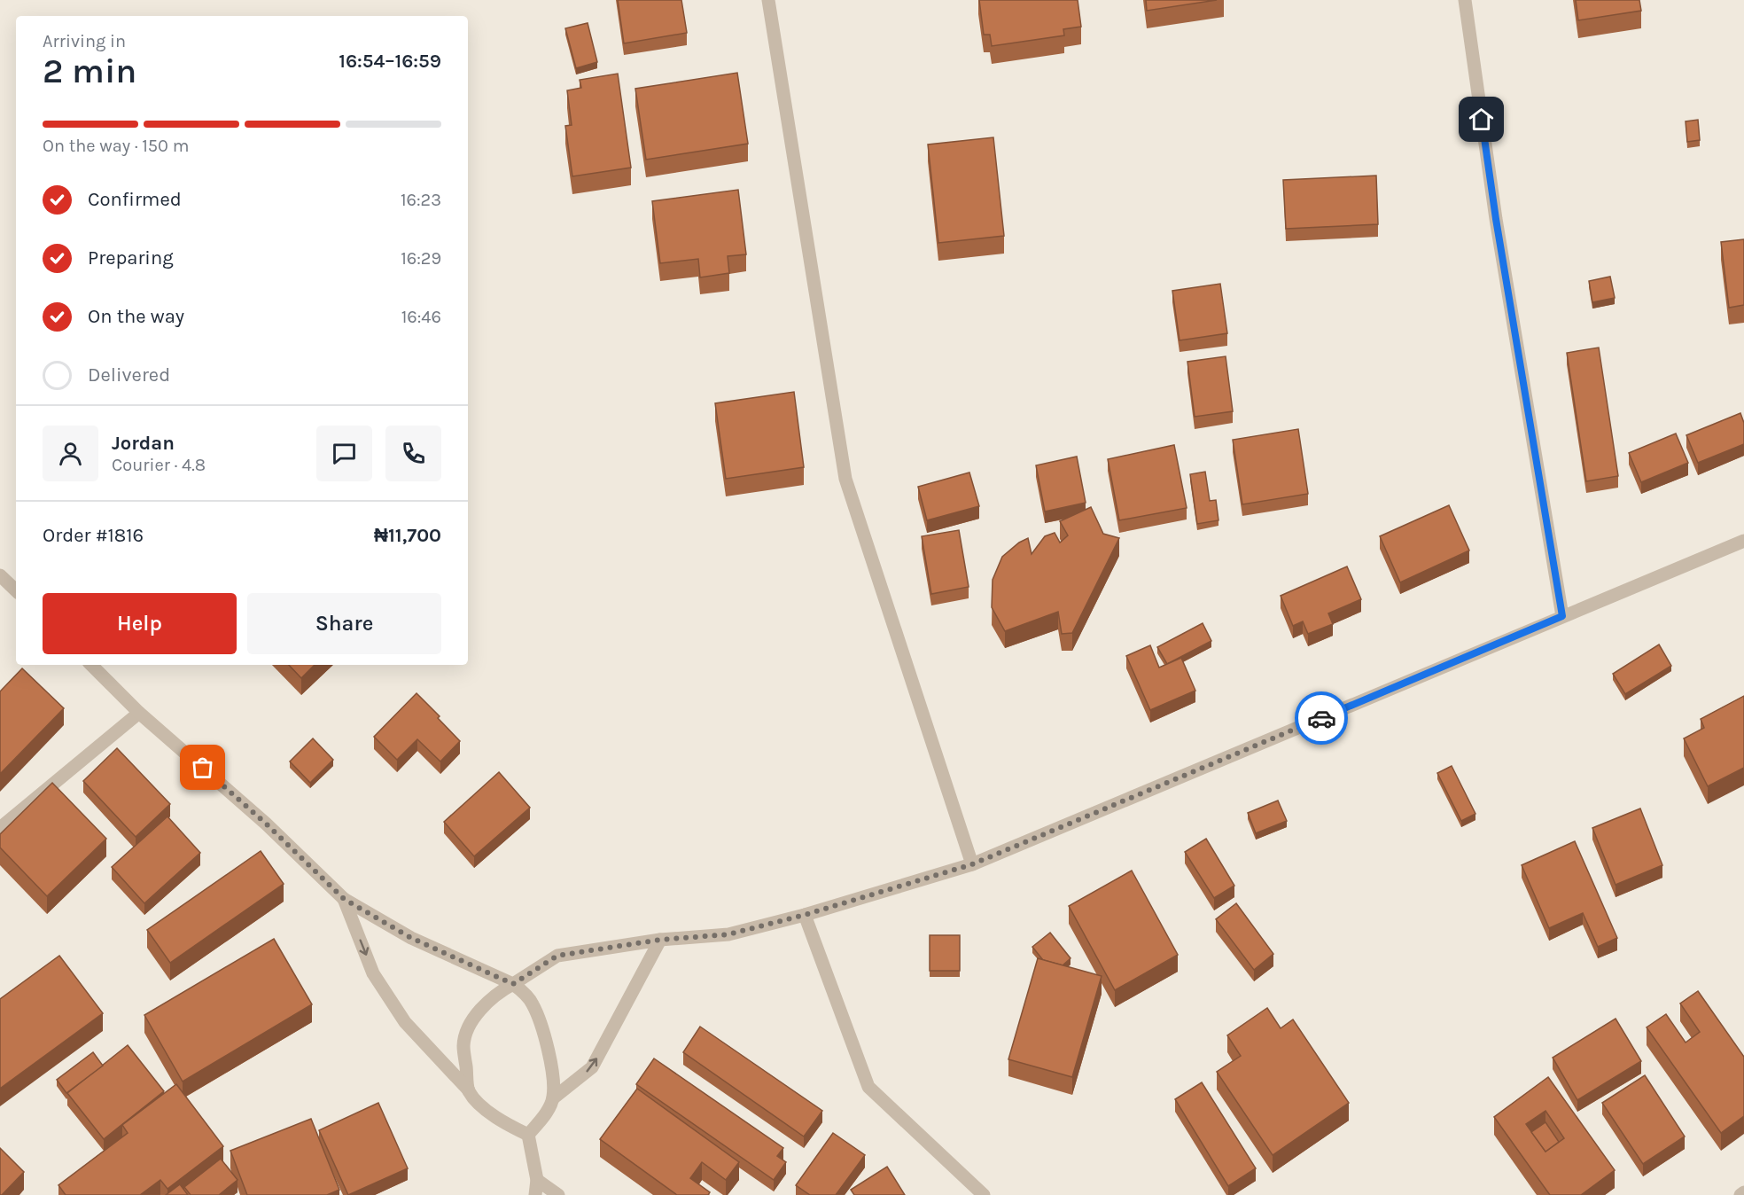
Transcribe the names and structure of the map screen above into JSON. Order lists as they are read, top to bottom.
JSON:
{
  "page": {
    "heading": ["2 min", "Arriving in", "16:54–16:59"],
    "panel": [
      "Jordan",
      "Courier · 4.8",
      "Order #1816",
      "₦11,700"
    ],
    "bar": "On the way · 150 m",
    "list": [
      ["Confirmed", "16:23"],
      ["Preparing", "16:29"],
      ["On the way", "16:46"],
      "Delivered"
    ],
    "buttons": ["Help", "Share"]
  }
}
